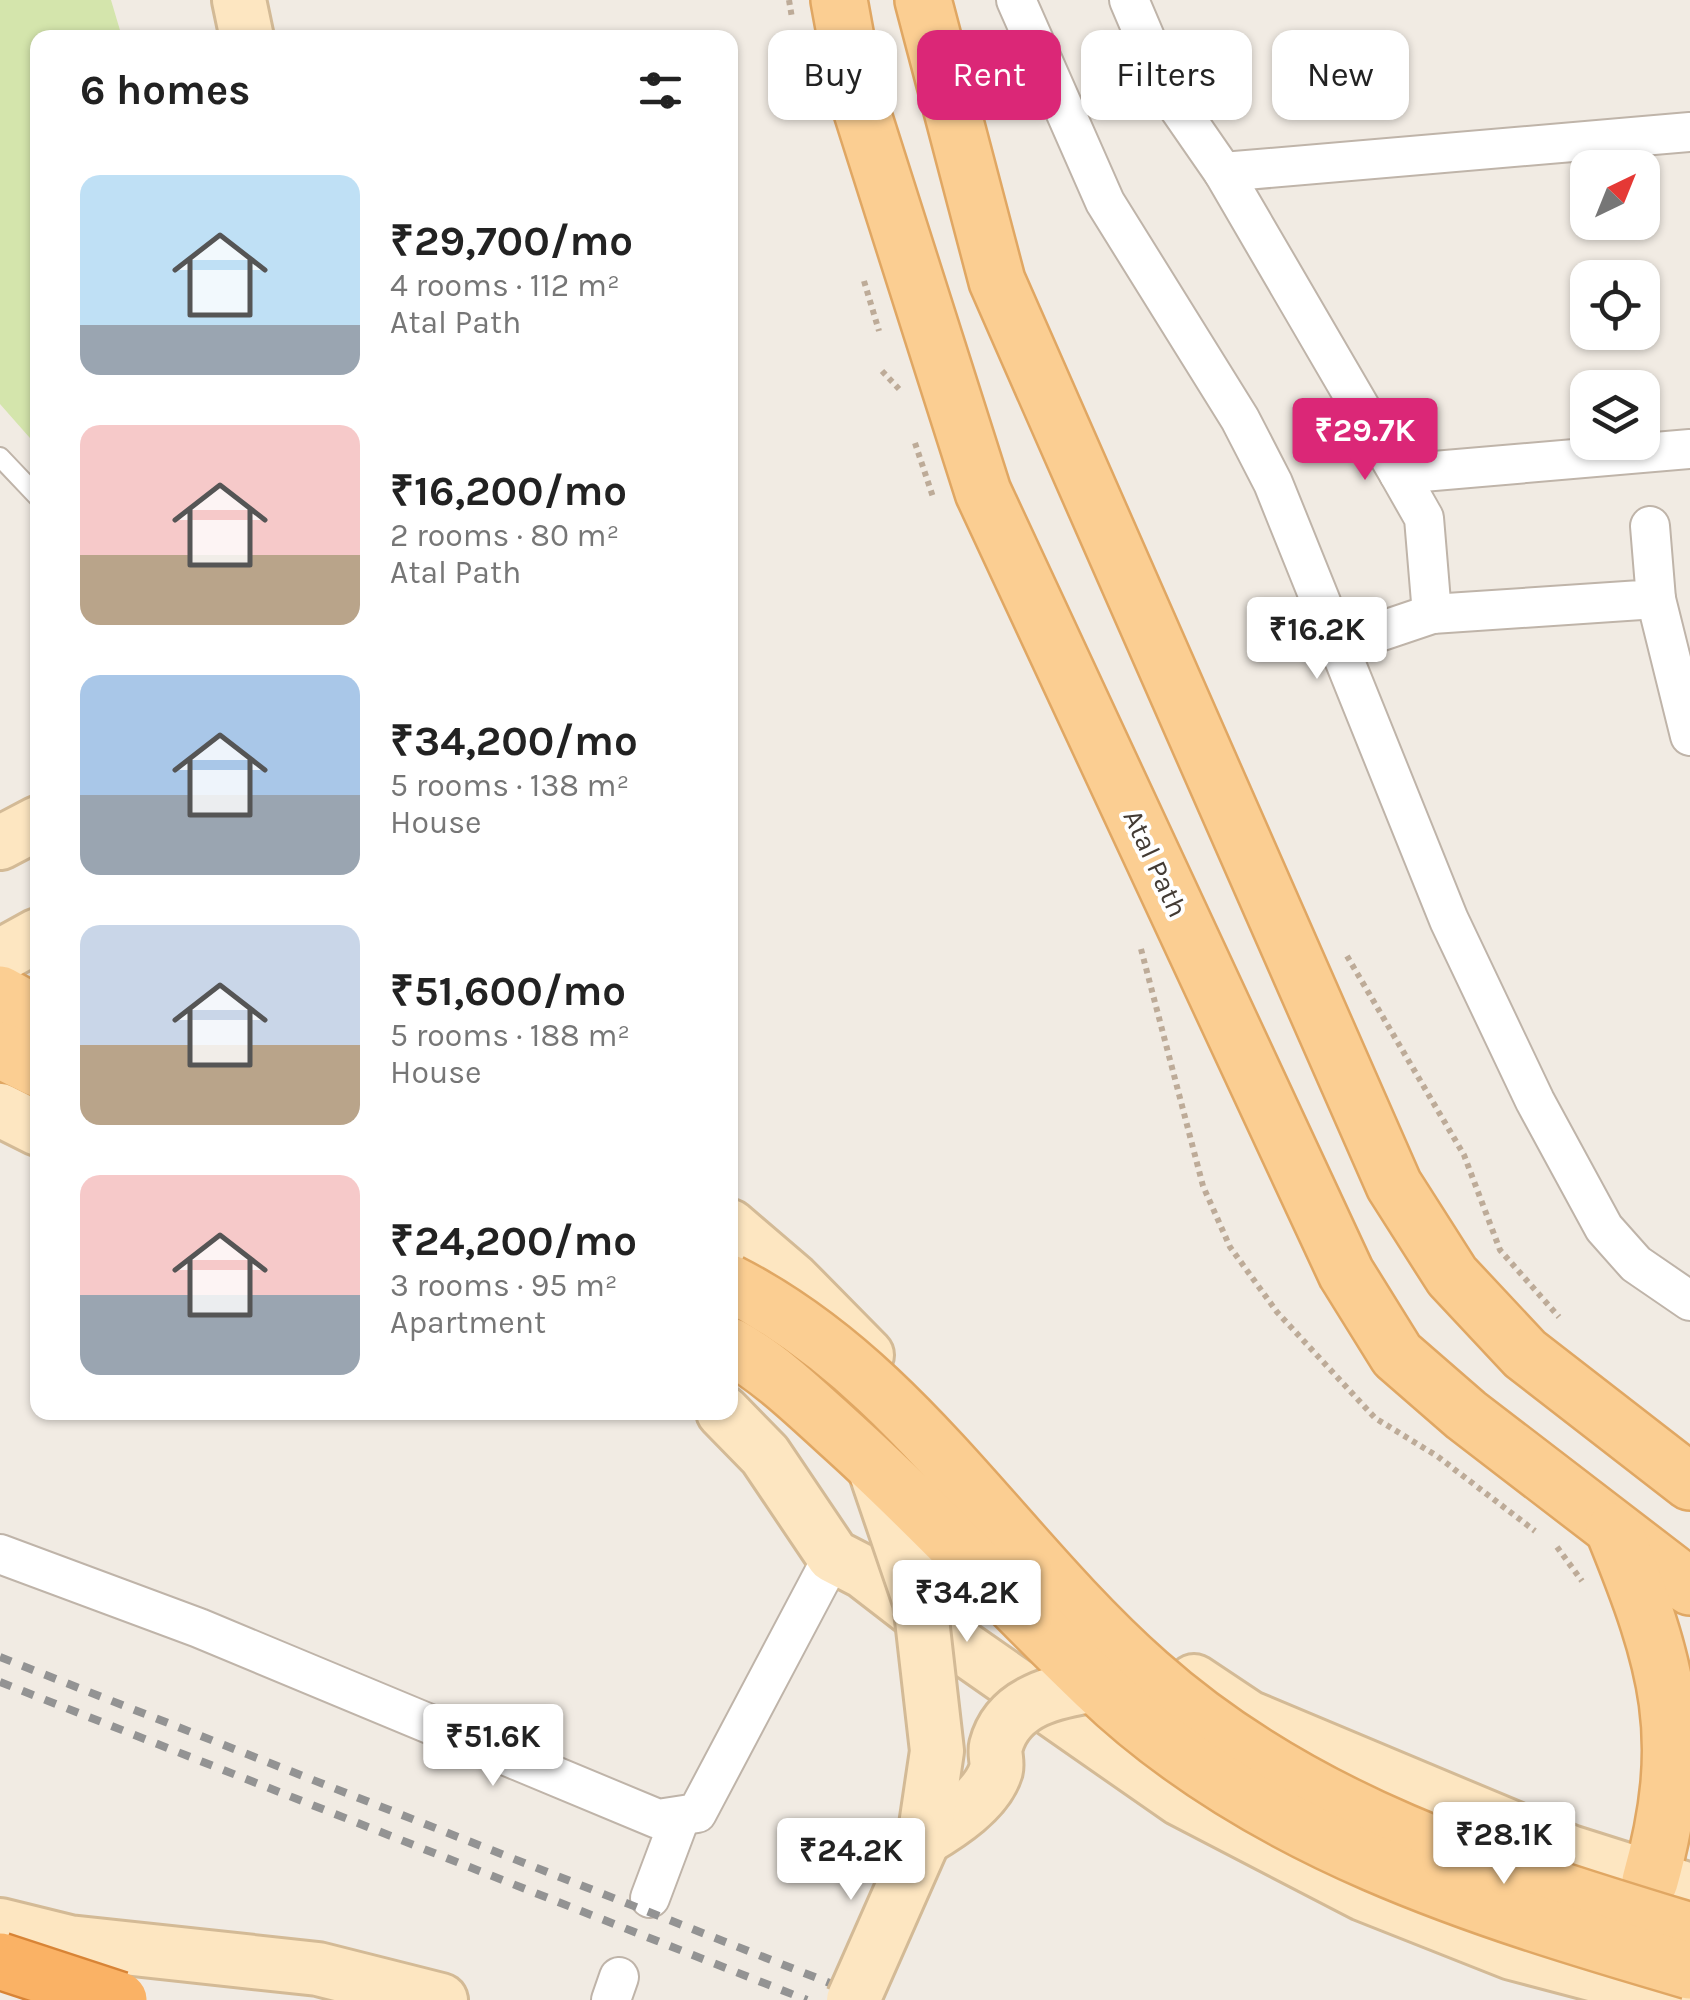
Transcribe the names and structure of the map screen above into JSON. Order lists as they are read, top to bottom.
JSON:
{
  "streets": {
    "main road": ["Atal Path"]
  },
  "north": "top right",
  "page": {
    "chip": [
      "Buy",
      "Rent",
      "Filters",
      "New"
    ],
    "heading": "6 homes",
    "list": [
      {
        "name": "₹29,700/mo",
        "note": "4 rooms · 112 m² · Atal Path"
      },
      {
        "name": "₹16,200/mo",
        "note": "2 rooms · 80 m² · Atal Path"
      },
      {
        "name": "₹34,200/mo",
        "note": "5 rooms · 138 m² · House"
      },
      {
        "name": "₹51,600/mo",
        "note": "5 rooms · 188 m² · House"
      },
      {
        "name": "₹24,200/mo",
        "note": "3 rooms · 95 m² · Apartment"
      }
    ],
    "price": [
      "₹29.7K",
      "₹16.2K",
      "₹34.2K",
      "₹51.6K",
      "₹28.1K",
      "₹24.2K"
    ]
  }
}
